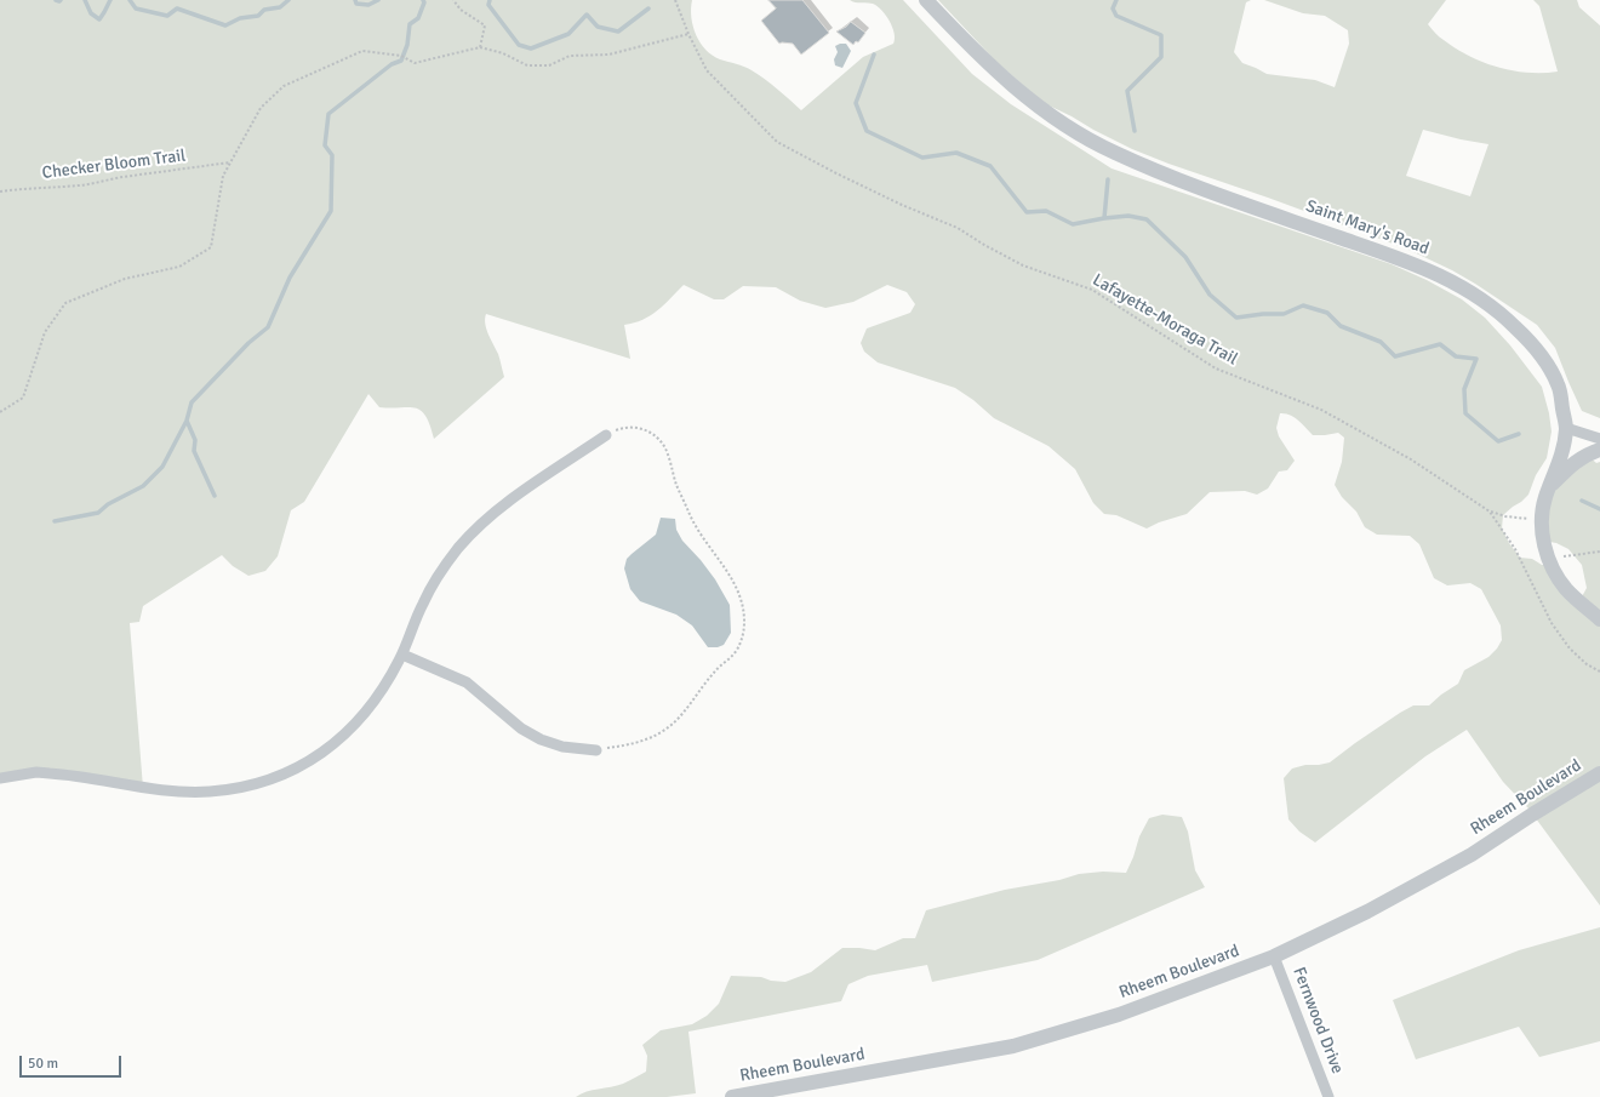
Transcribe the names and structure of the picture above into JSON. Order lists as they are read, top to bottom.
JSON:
{
  "streets": {
    "street": ["Saint Mary's Road", "Rheem Boulevard", "Fernwood Drive"],
    "path": ["Checker Bloom Trail", "Lafayette-Moraga Trail"]
  },
  "crossings": [
    ["Rheem Boulevard", "Fernwood Drive"]
  ],
  "scale_bar": "50 m"
}
